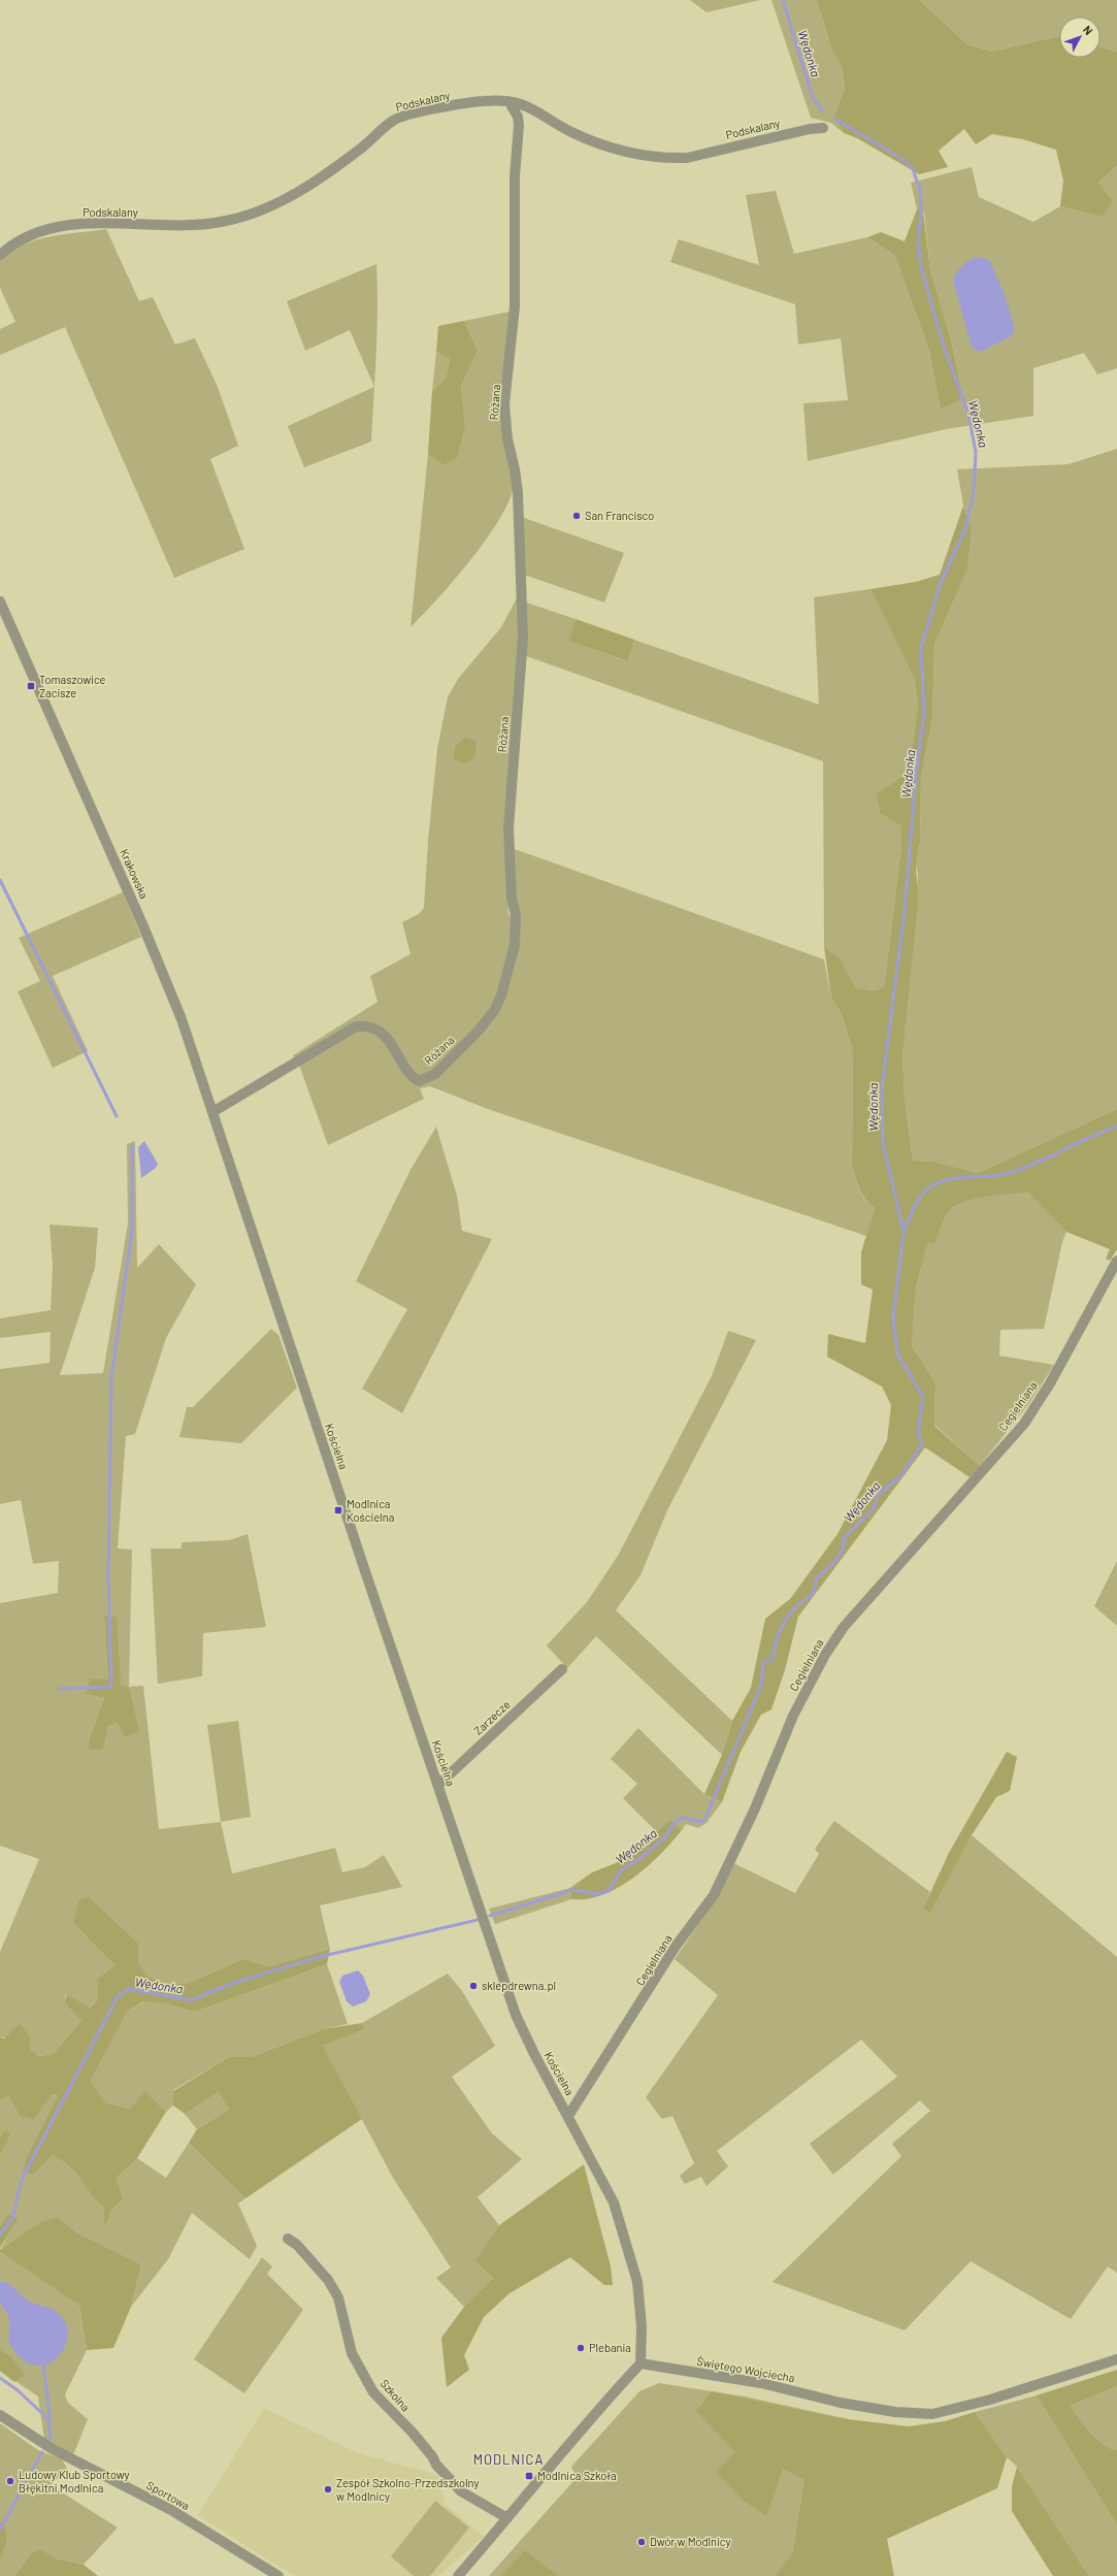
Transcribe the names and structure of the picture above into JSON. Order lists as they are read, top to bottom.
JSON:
{
  "streets": {
    "street": [
      "Podskalany",
      "Różana",
      "Krakowska",
      "Cegielniana",
      "Kościelna",
      "Zarzecze",
      "Świętego Wojciecha",
      "Szkolna",
      "Sportowa"
    ]
  },
  "crossings": [
    ["Podskalany", "Różana"],
    ["Różana", "Krakowska"],
    ["Krakowska", "Kościelna"],
    ["Cegielniana", "Kościelna"],
    ["Kościelna", "Zarzecze"],
    ["Kościelna", "Świętego Wojciecha"]
  ],
  "districts": ["MODLNICA"],
  "water": ["Wędonka"],
  "places": {
    "other": [
      "San Francisco",
      "sklepdrewna.pl",
      "Plebania",
      "Ludowy Klub Sportowy Błękitni Modlnica",
      "Zespół Szkolno-Przedszkolny w Modlnicy",
      "Dwór w Modlnicy"
    ],
    "transit": ["Tomaszowice Zacisze", "Modlnica Kościelna", "Modlnica Szkoła"]
  },
  "north": "top right"
}
